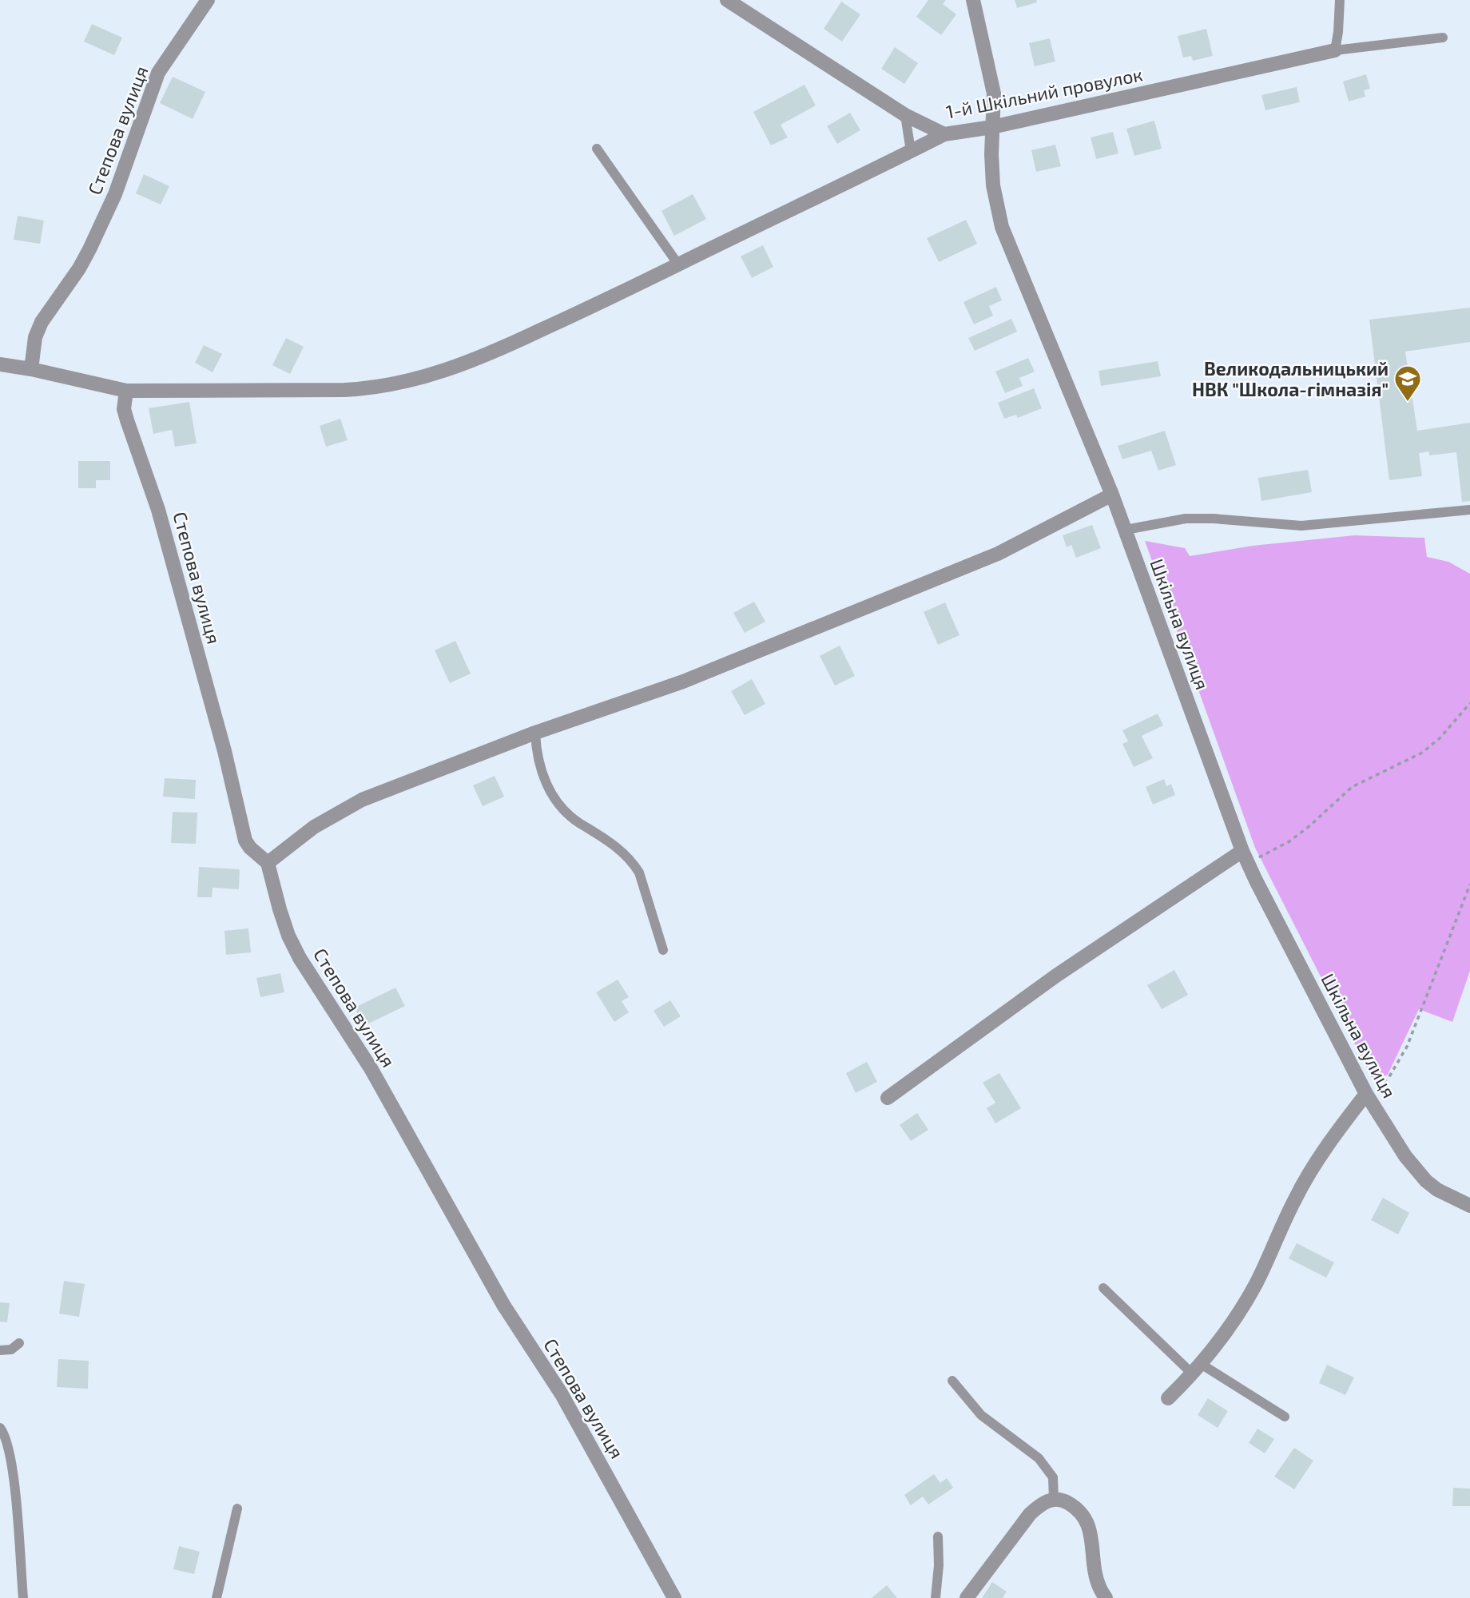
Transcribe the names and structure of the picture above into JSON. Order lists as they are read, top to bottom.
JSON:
{
  "streets": {
    "street": ["1-й Шкільний провулок", "Степова вулиця", "Шкільна вулиця"]
  },
  "crossings": [
    ["1-й Шкільний провулок", "Шкільна вулиця"]
  ],
  "places": {
    "school or university": ["Великодальницький НВК \"Школа-гімназія\""]
  }
}
